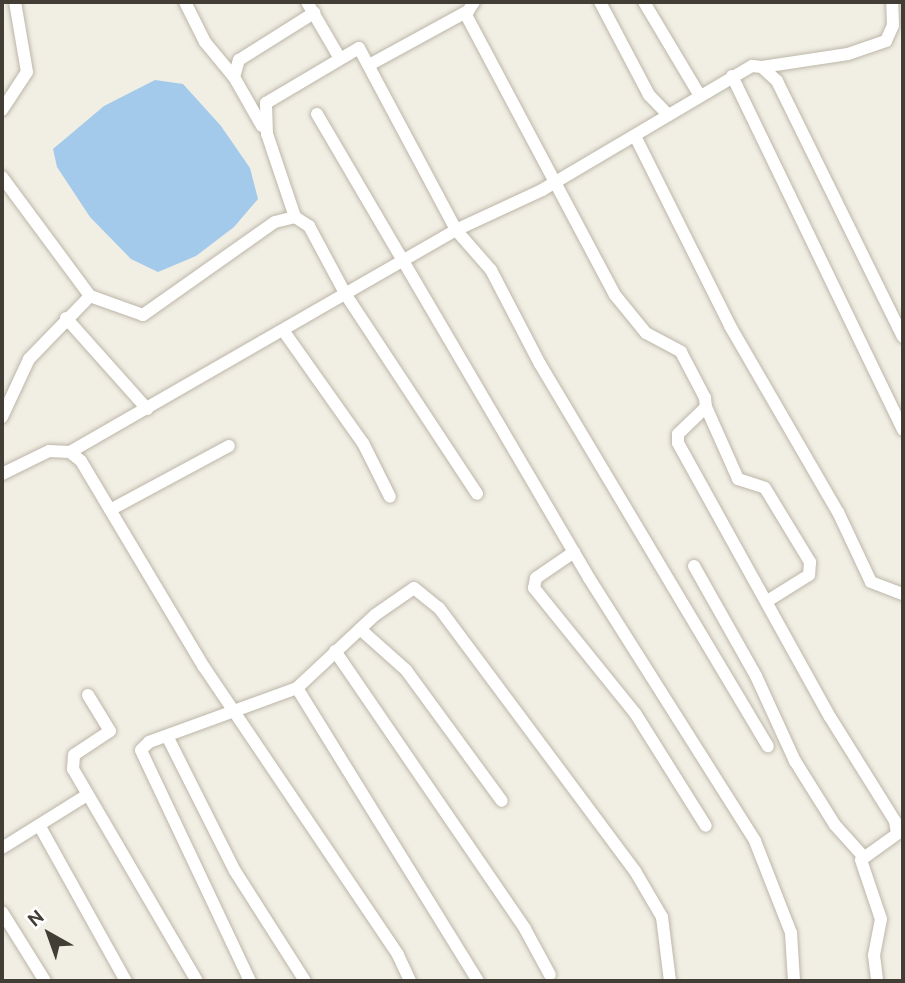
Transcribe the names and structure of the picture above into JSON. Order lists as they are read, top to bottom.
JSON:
{
  "north": "top left"
}
